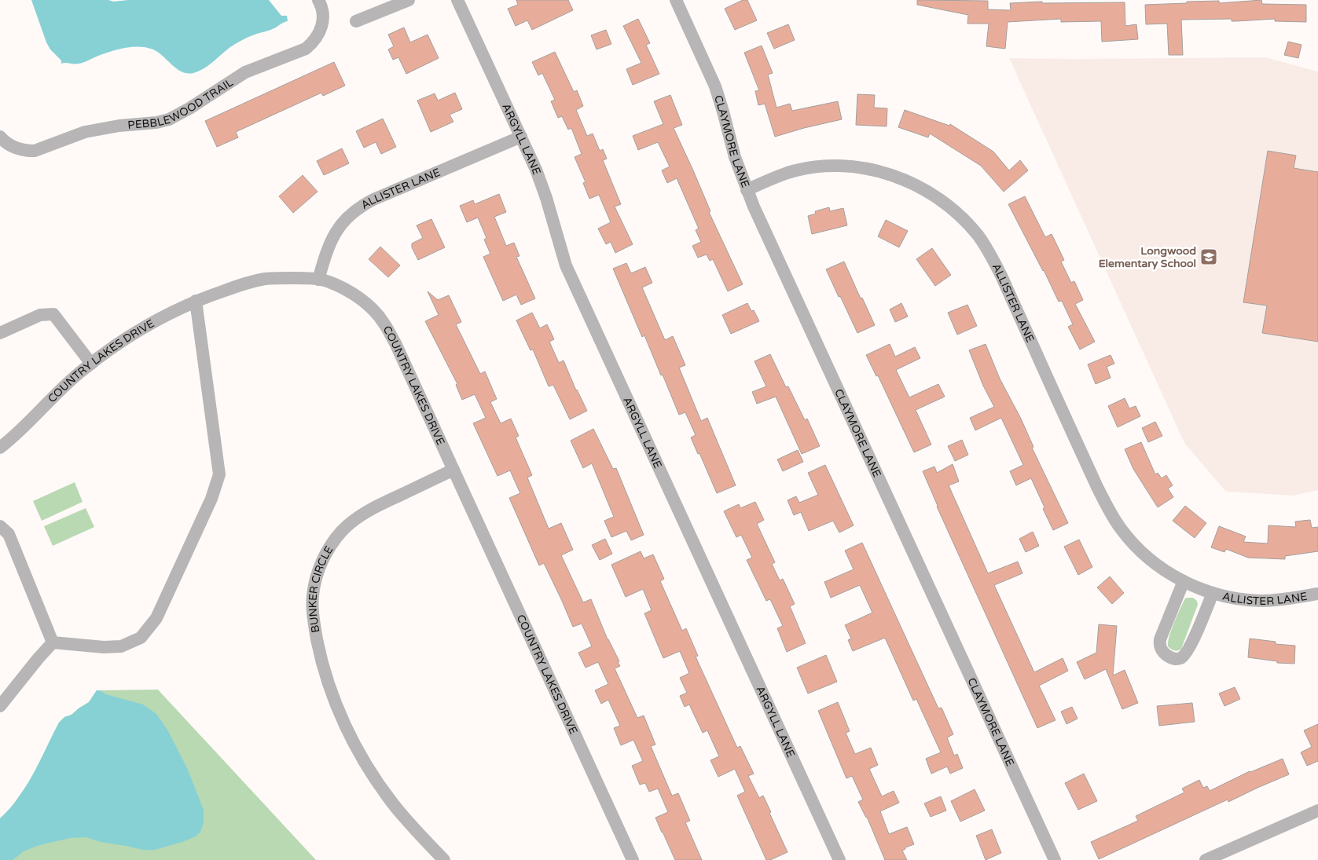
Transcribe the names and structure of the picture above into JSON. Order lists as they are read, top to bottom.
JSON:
{
  "streets": {
    "street": [
      "PEBBLEWOOD TRAIL",
      "ARGYLL LANE",
      "CLAYMORE LANE",
      "ALLISTER LANE",
      "COUNTRY LAKES DRIVE",
      "BUNKER CIRCLE"
    ]
  },
  "crossings": [
    ["ARGYLL LANE", "ALLISTER LANE"],
    ["CLAYMORE LANE", "ALLISTER LANE"],
    ["ALLISTER LANE", "COUNTRY LAKES DRIVE"],
    ["COUNTRY LAKES DRIVE", "BUNKER CIRCLE"]
  ],
  "places": {
    "school or university": ["Longwood Elementary School"]
  }
}
